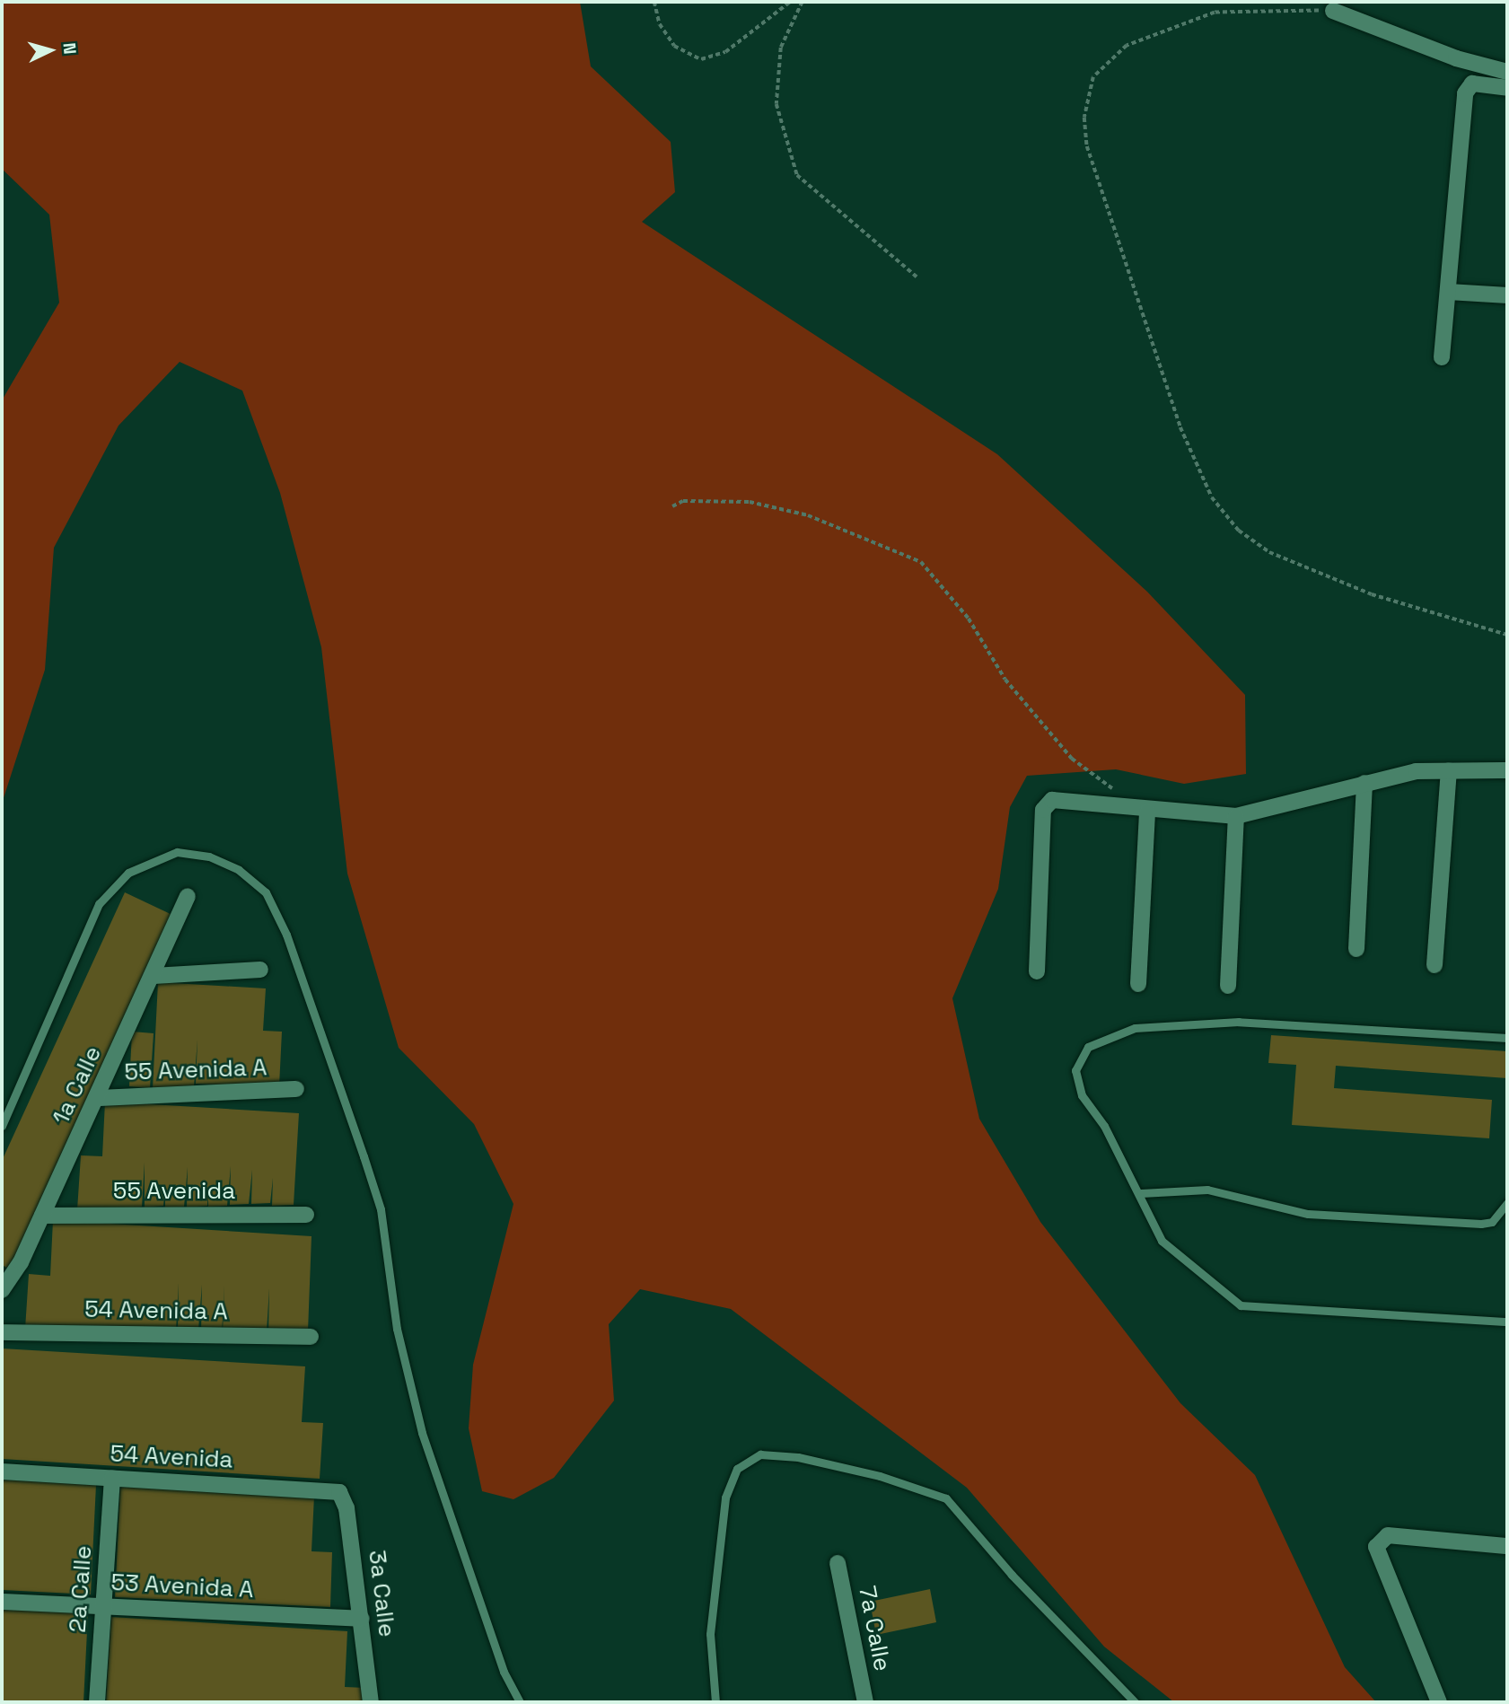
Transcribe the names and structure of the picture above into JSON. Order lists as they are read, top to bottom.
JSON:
{
  "streets": {
    "street": [
      "55 Avenida A",
      "1a Calle",
      "55 Avenida",
      "54 Avenida A",
      "54 Avenida",
      "53 Avenida A",
      "2a Calle",
      "3a Calle",
      "7a Calle"
    ]
  },
  "crossings": [
    ["55 Avenida A", "1a Calle"],
    ["1a Calle", "55 Avenida"],
    ["54 Avenida", "2a Calle"],
    ["54 Avenida", "3a Calle"],
    ["53 Avenida A", "2a Calle"],
    ["53 Avenida A", "3a Calle"]
  ],
  "north": "right"
}
